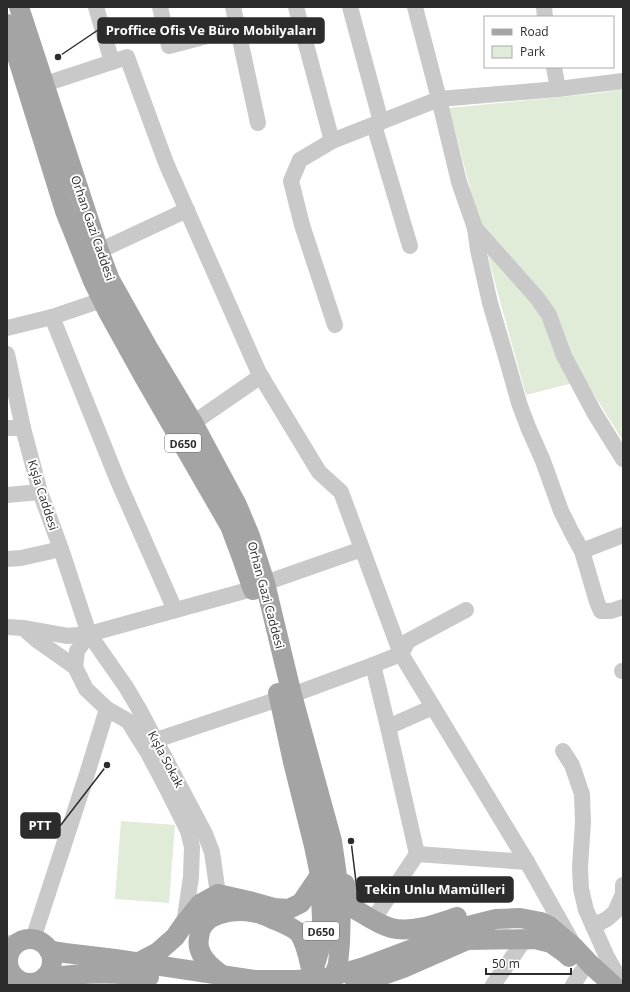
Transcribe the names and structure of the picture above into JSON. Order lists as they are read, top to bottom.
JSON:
{
  "streets": {
    "main road": ["Orhan Gazi Caddesi", "D650"],
    "street": ["Kışla Caddesi", "Kışla Sokak"]
  },
  "crossings": [
    ["Kışla Caddesi", "Kışla Sokak"]
  ],
  "places": ["Proffice Ofis Ve Büro Mobilyaları", "PTT", "Tekin Unlu Mamülleri"],
  "legend": ["Road", "Park"],
  "scale_bar": "50 m"
}
